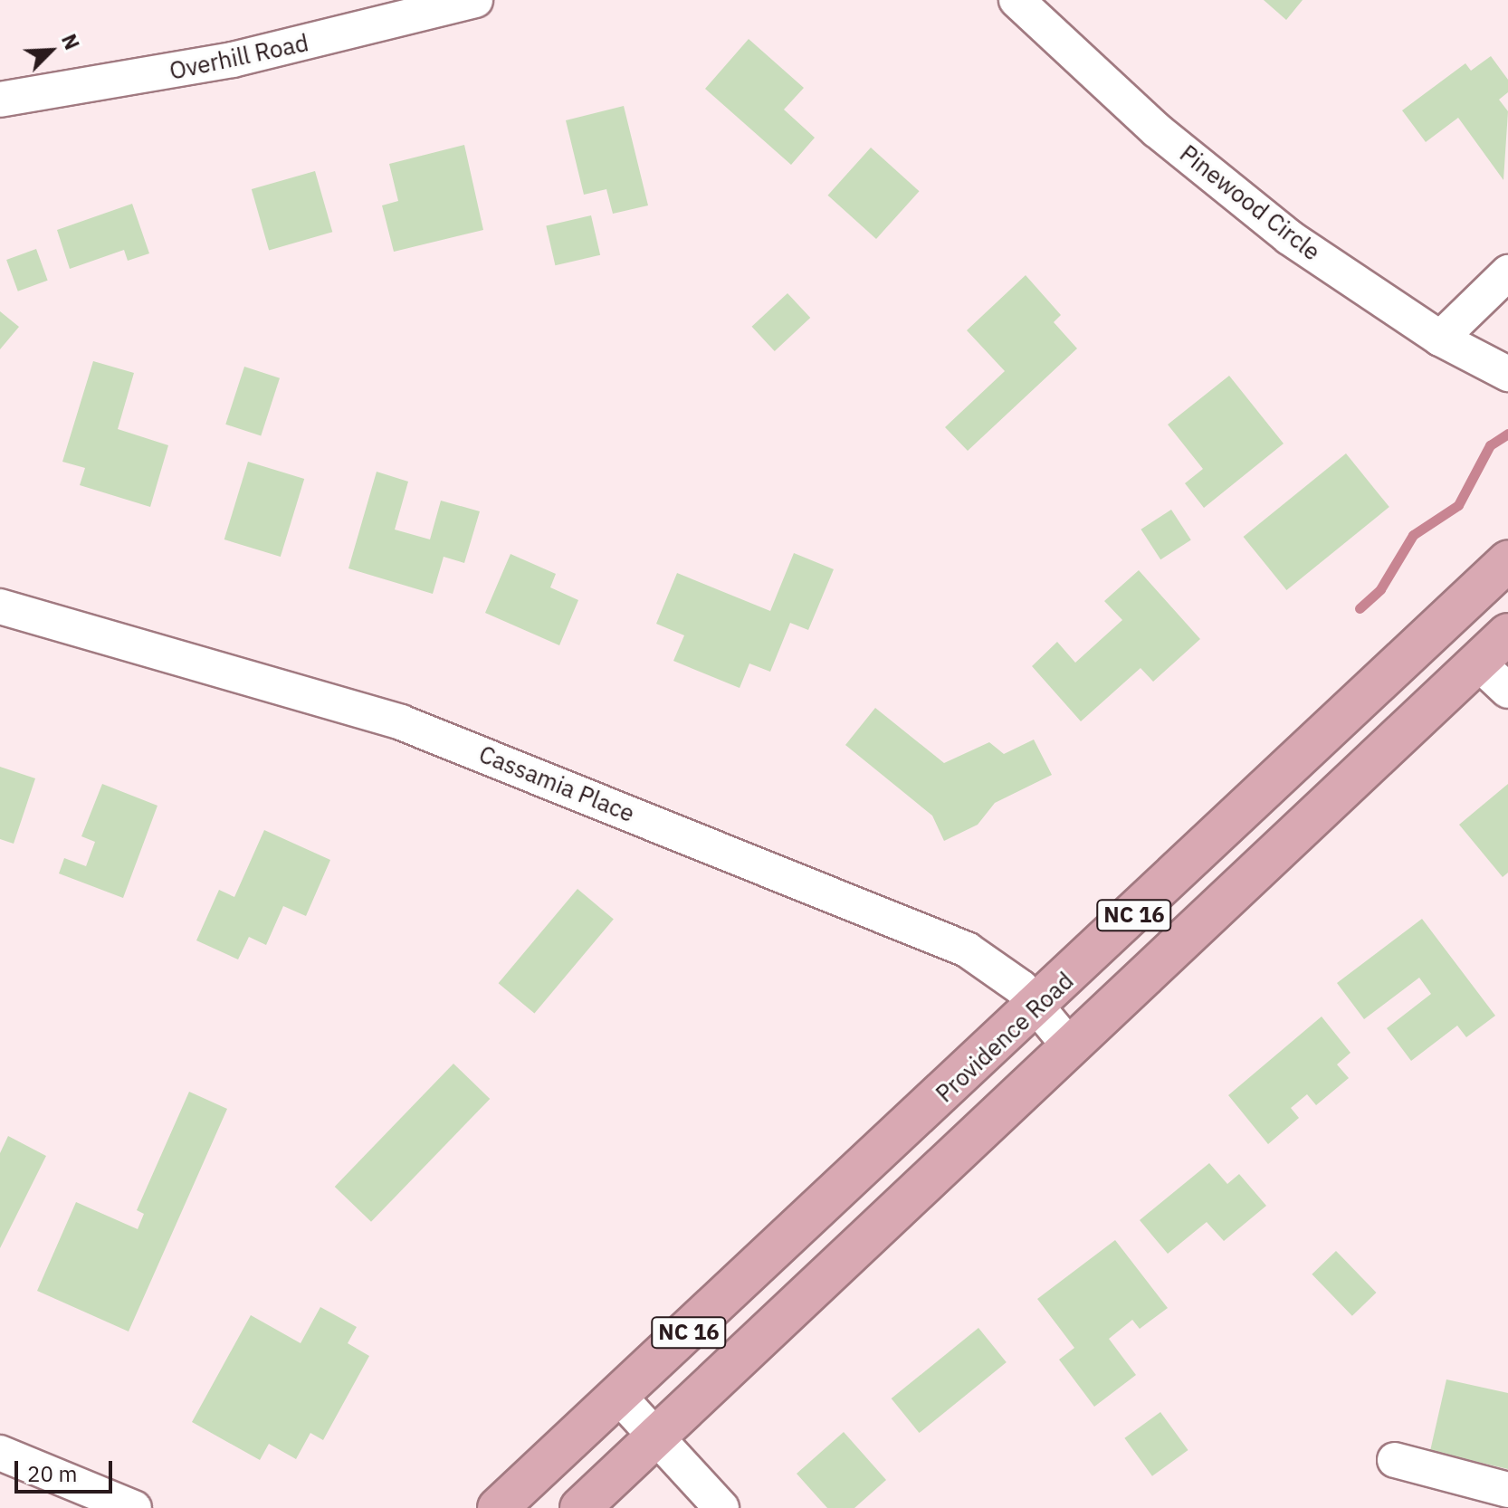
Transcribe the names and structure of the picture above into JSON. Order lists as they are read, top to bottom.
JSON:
{
  "streets": {
    "main road": ["NC 16", "Providence Road"],
    "street": ["Overhill Road", "Pinewood Circle", "Cassamia Place"]
  },
  "crossings": [
    ["Cassamia Place", "NC 16"],
    ["Cassamia Place", "Providence Road"]
  ],
  "scale_bar": "20 m",
  "north": "top right"
}
